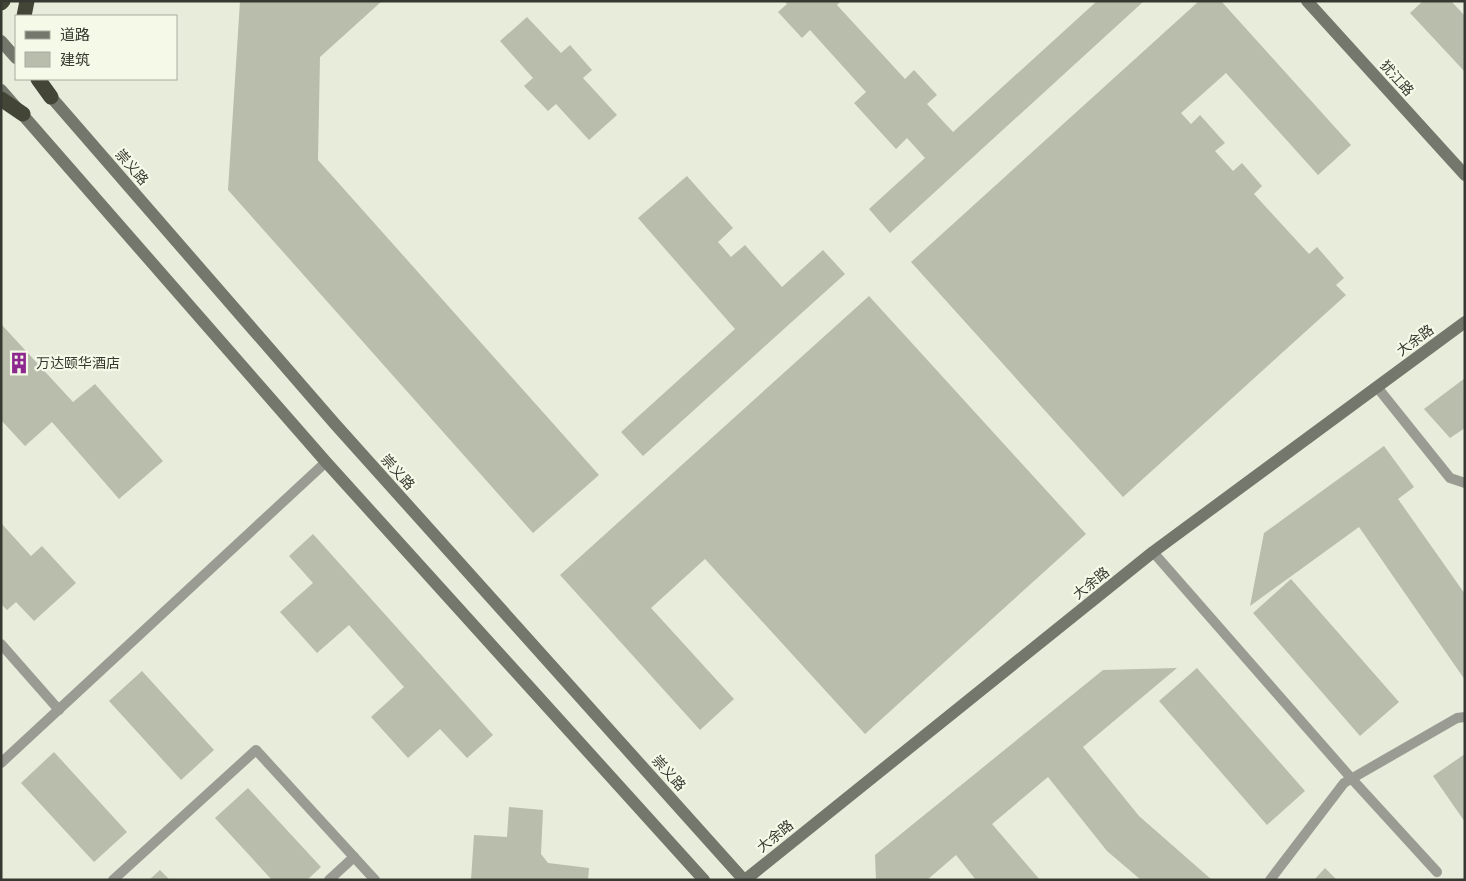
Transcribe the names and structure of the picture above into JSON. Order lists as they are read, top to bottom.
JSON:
{
  "streets": {
    "main road": ["犹江路", "崇义路", "大余路"]
  },
  "crossings": [
    ["崇义路", "大余路"]
  ],
  "places": {
    "building": ["万达颐华酒店"]
  },
  "legend": ["道路", "建筑"]
}
